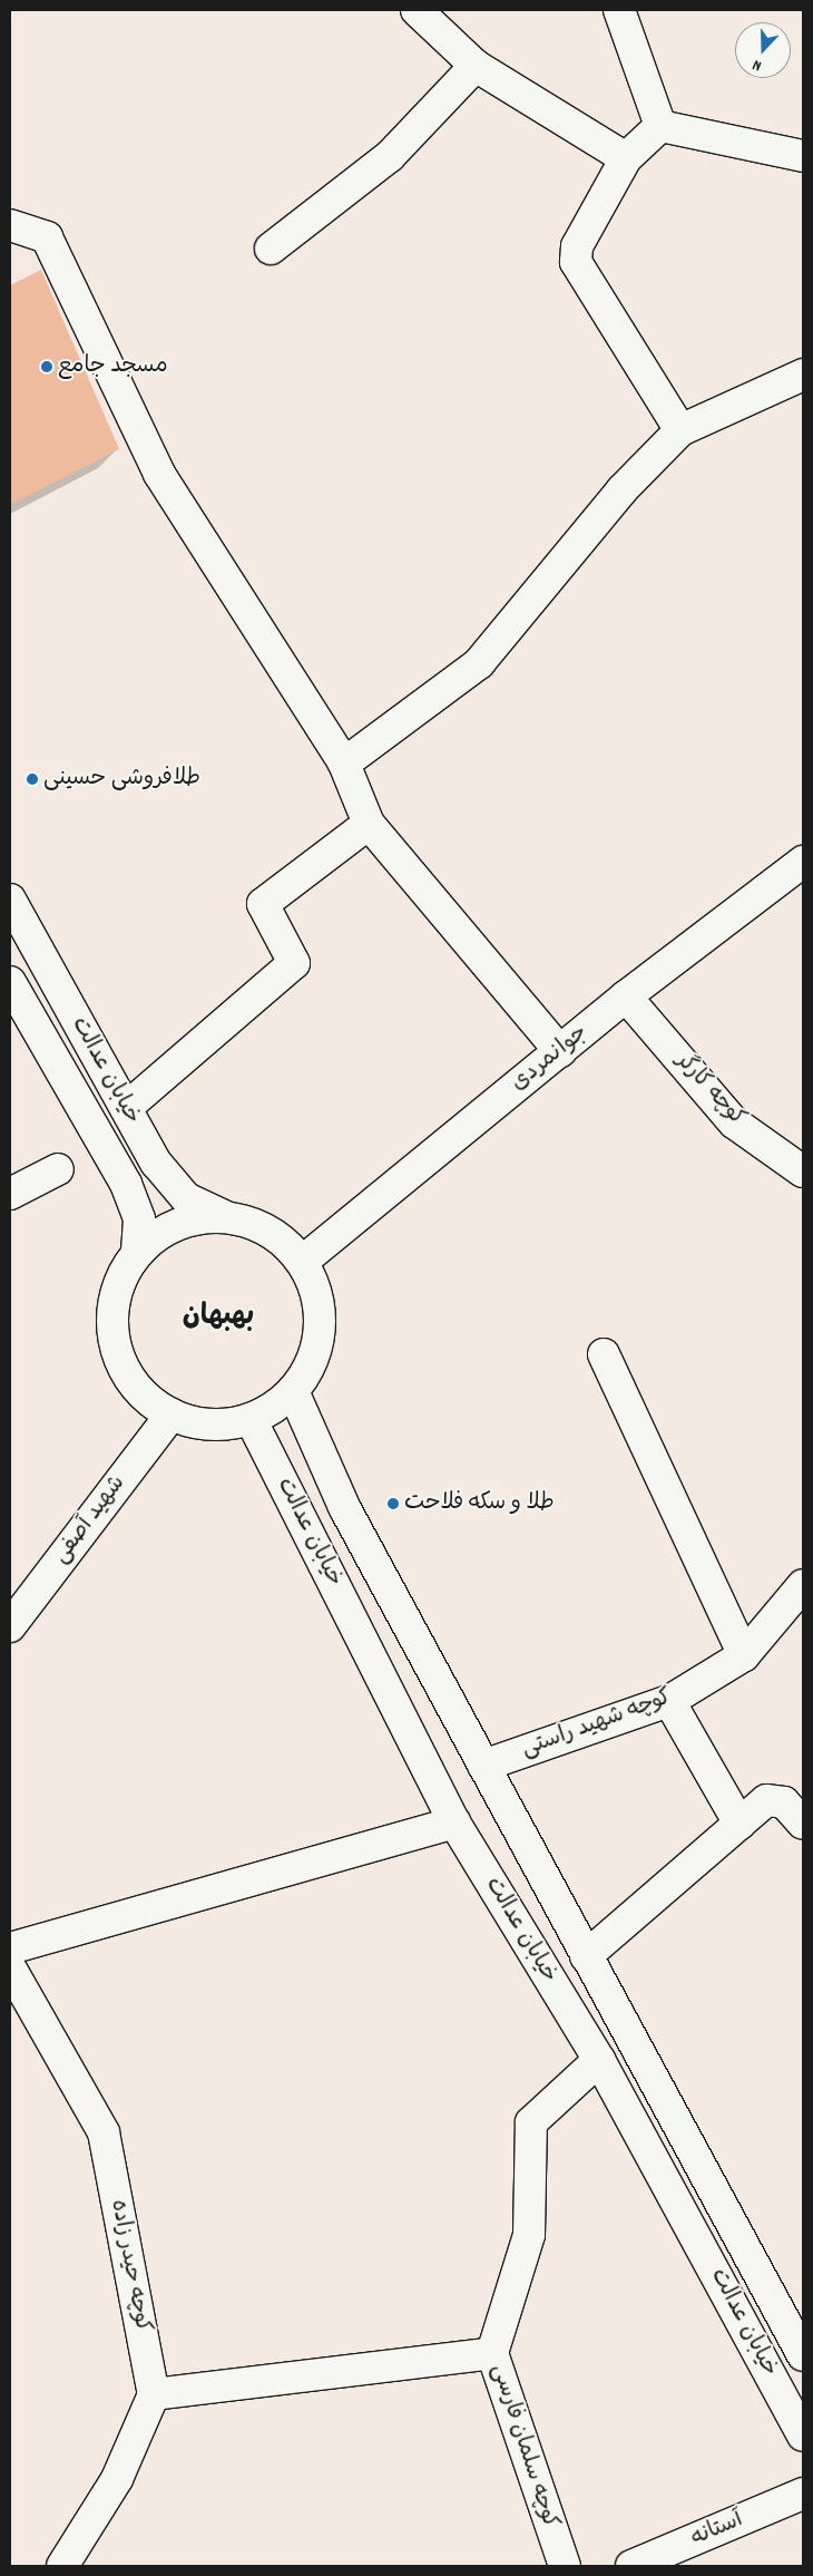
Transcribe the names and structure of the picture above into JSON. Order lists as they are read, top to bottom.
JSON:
{
  "streets": {
    "street": [
      "جوانمردی",
      "خیابان عدالت",
      "کوچه کارگر",
      "شهید آصفی",
      "کوچه شهید راستی",
      "کوچه حیدر زاده",
      "کوچه سلمان فارسی",
      "آستانه"
    ]
  },
  "crossings": [
    ["جوانمردی", "کوچه کارگر"],
    ["خیابان عدالت", "کوچه شهید راستی"],
    ["خیابان عدالت", "کوچه سلمان فارسی"]
  ],
  "districts": ["بهبهان"],
  "places": ["مسجد جامع", "طلافروشی حسینی", "طلا و سکه فلاحت"],
  "north": "bottom"
}
